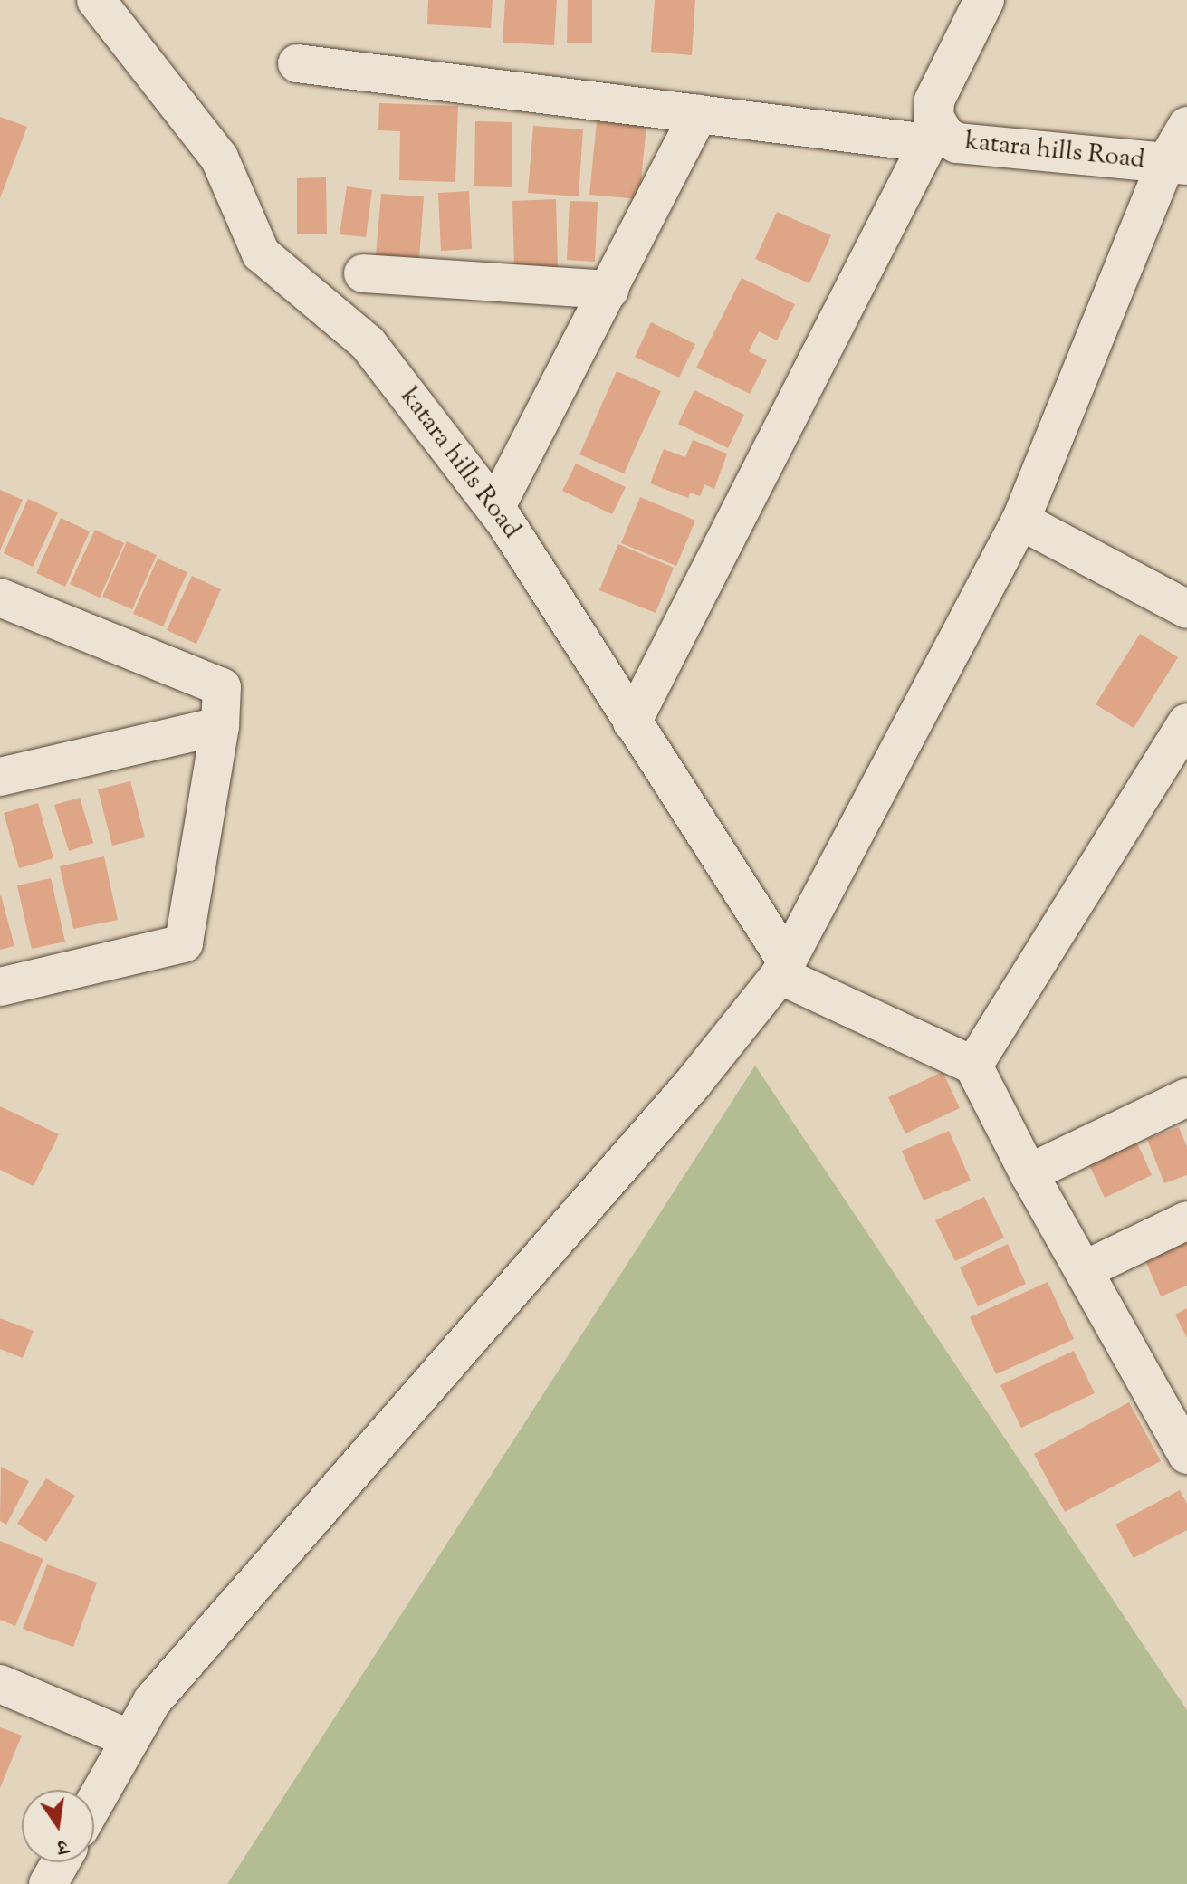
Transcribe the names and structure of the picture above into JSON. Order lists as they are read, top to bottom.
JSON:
{
  "streets": {
    "main road": ["katara hills Road"]
  },
  "north": "bottom"
}
